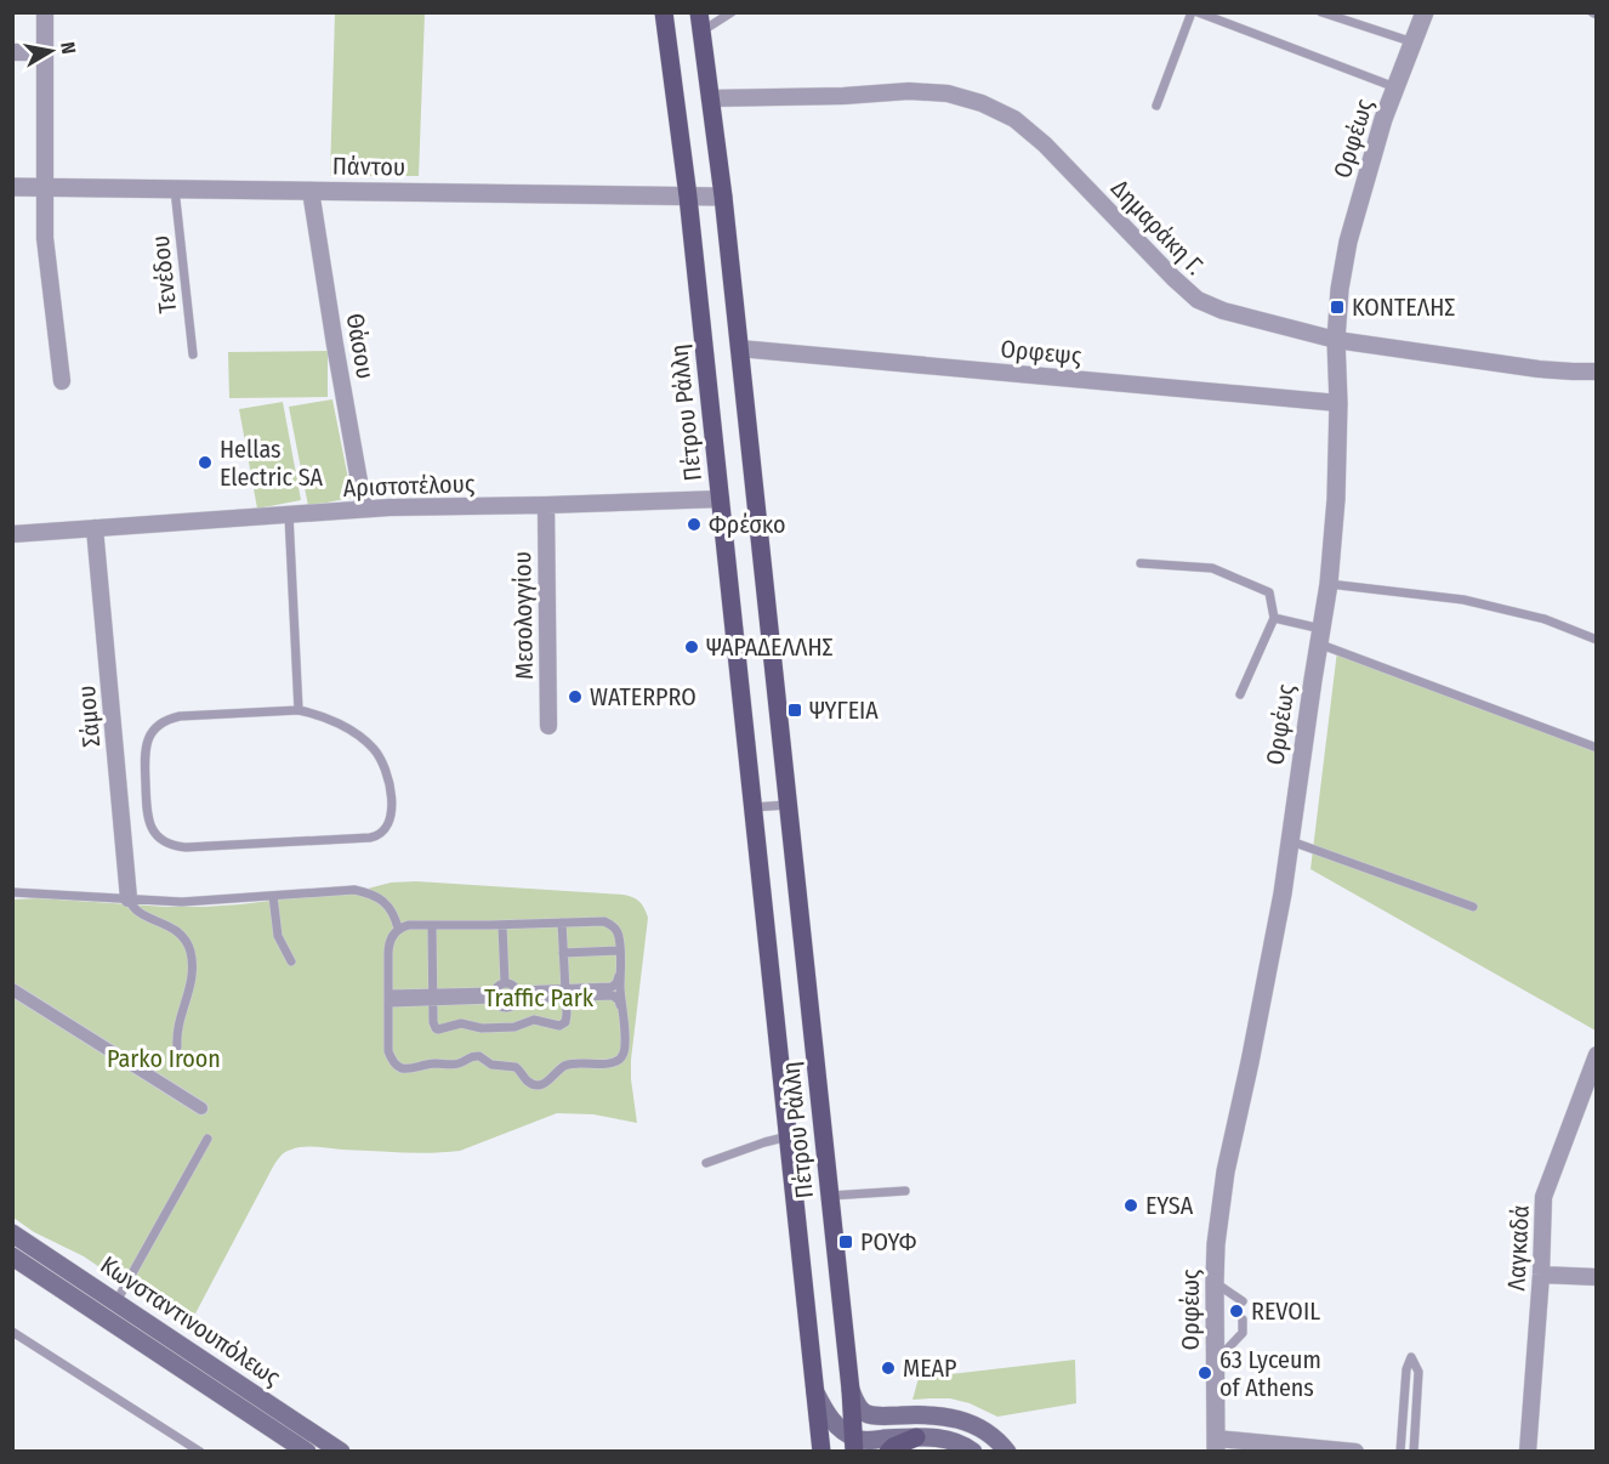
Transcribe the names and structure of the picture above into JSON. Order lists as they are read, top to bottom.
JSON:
{
  "streets": {
    "main road": ["Πέτρου Ράλλη", "Κωνσταντινουπόλεως"],
    "street": [
      "Ορφέως",
      "Πάντου",
      "Δημαράκη Γ.",
      "Θάσου",
      "Ορφεψς",
      "Αριστοτέλους",
      "Μεσολογγίου",
      "Σάμου",
      "Λαγκαδά"
    ],
    "lane": ["Τενέδου"]
  },
  "crossings": [
    ["Ορφέως", "Δημαράκη Γ."],
    ["Ορφέως", "Ορφεψς"],
    ["Πάντου", "Τενέδου"],
    ["Πάντου", "Θάσου"],
    ["Πάντου", "Πέτρου Ράλλη"],
    ["Δημαράκη Γ.", "Πέτρου Ράλλη"],
    ["Θάσου", "Αριστοτέλους"],
    ["Ορφεψς", "Πέτρου Ράλλη"],
    ["Πέτρου Ράλλη", "Αριστοτέλους"],
    ["Αριστοτέλους", "Μεσολογγίου"],
    ["Αριστοτέλους", "Σάμου"]
  ],
  "parks": ["Traffic Park", "Parko Iroon"],
  "places": {
    "transit": ["ΚΟΝΤΕΛΗΣ", "ΨΥΓΕΙΑ", "ΡΟΥΦ"],
    "other": [
      "Hellas Electric SA",
      "Φρέσκο",
      "ΨΑΡΑΔΕΛΛΗΣ",
      "WATERPRO",
      "EYSA",
      "REVOIL",
      "MEAP",
      "63 Lyceum of Athens"
    ]
  },
  "north": "right"
}
